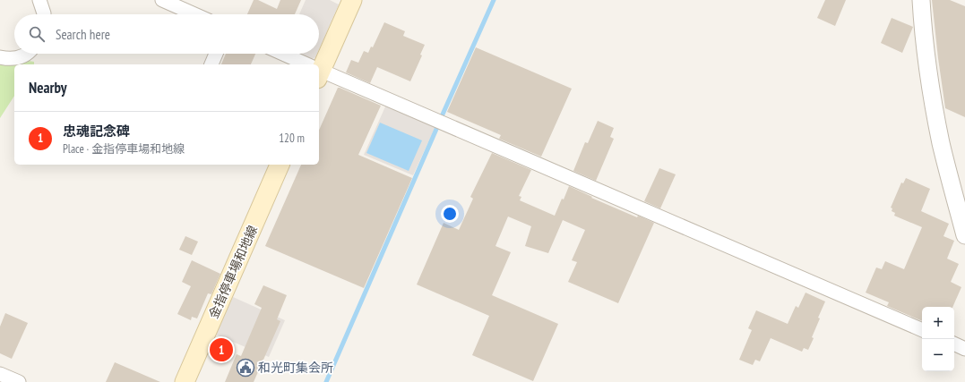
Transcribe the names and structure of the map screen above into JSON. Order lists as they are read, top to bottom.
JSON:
{
  "streets": {
    "main road": ["金指停車場和地線"]
  },
  "places": {
    "public building": ["和光町集会所"]
  },
  "page": {
    "search": "Search here",
    "heading": "Nearby",
    "list": [
      {
        "mark": "1",
        "name": "忠魂記念碑",
        "note": "Place · 金指停車場和地線",
        "value": "120 m"
      }
    ],
    "map_buttons": ["+", "−"],
    "pins": "1"
  }
}
